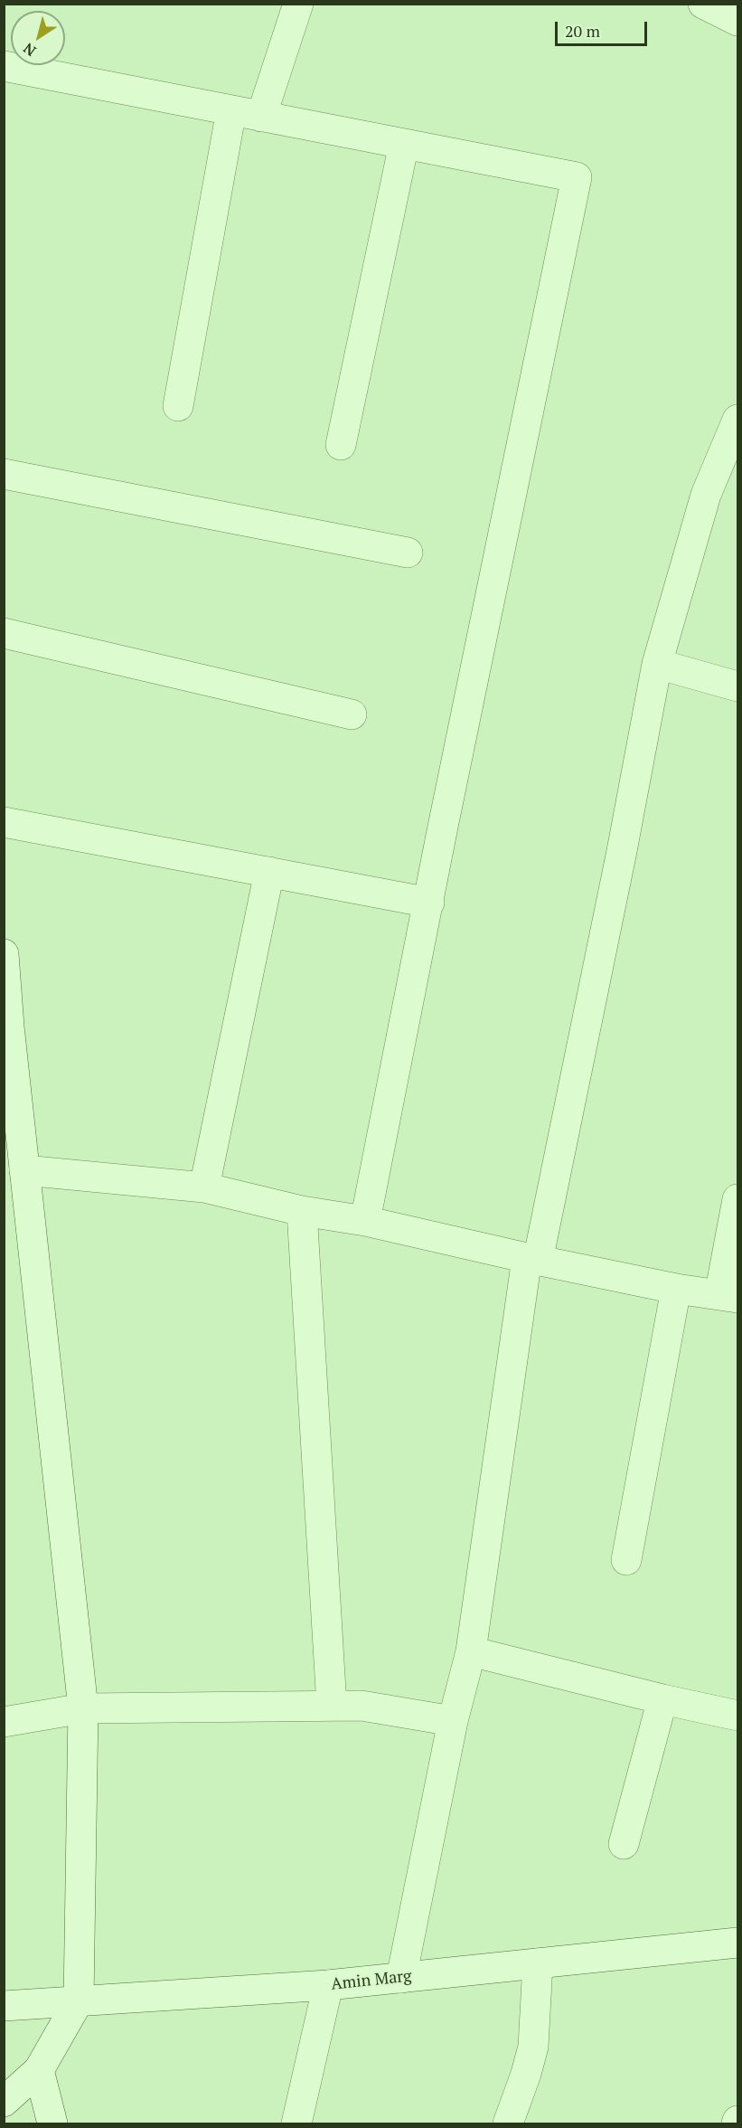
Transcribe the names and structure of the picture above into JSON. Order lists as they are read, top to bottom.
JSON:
{
  "streets": {
    "street": ["Amin Marg"]
  },
  "scale_bar": "20 m",
  "north": "bottom left"
}
